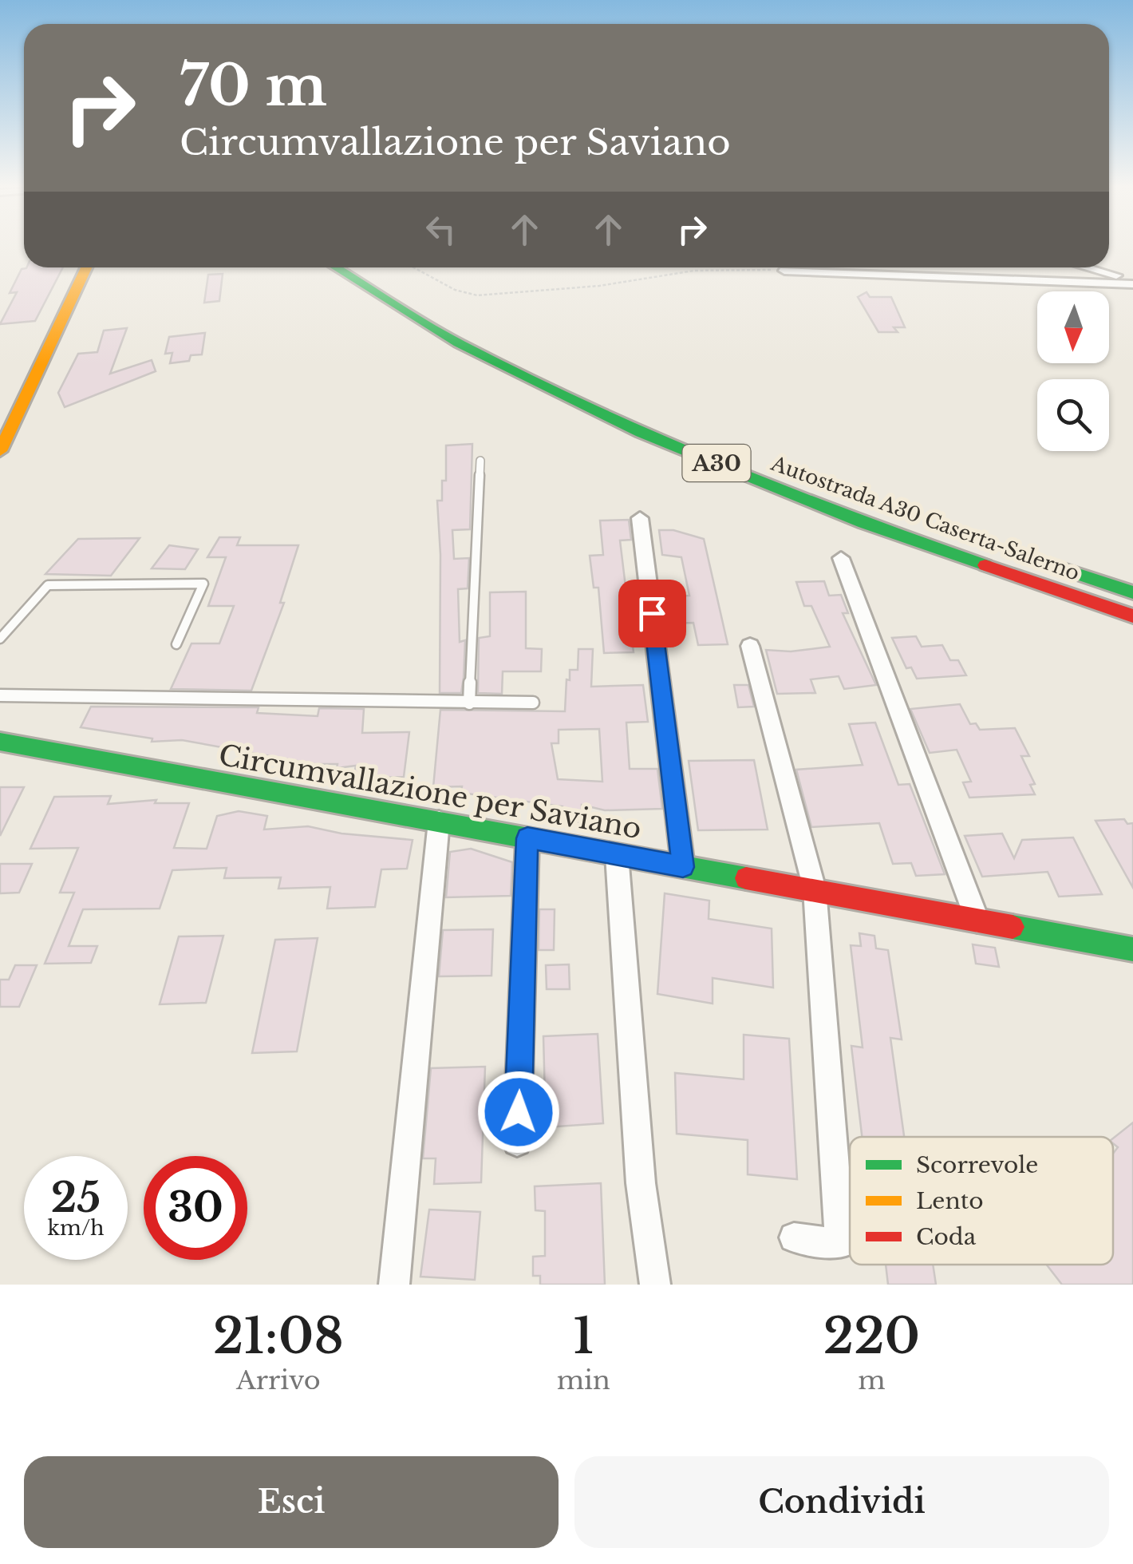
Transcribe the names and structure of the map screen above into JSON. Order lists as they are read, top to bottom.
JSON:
{
  "streets": {
    "main road": ["A30", "Autostrada A30 Caserta-Salerno", "Circumvallazione per Saviano"]
  },
  "legend": ["Scorrevole", "Lento", "Coda"],
  "north": "bottom",
  "page": {
    "turn": ["70 m", "Circumvallazione per Saviano"],
    "speed": "25 km/h",
    "limit": "30",
    "eta": [
      "21:08",
      "Arrivo",
      "1",
      "min",
      "220",
      "m"
    ],
    "buttons": ["Esci", "Condividi"]
  }
}
